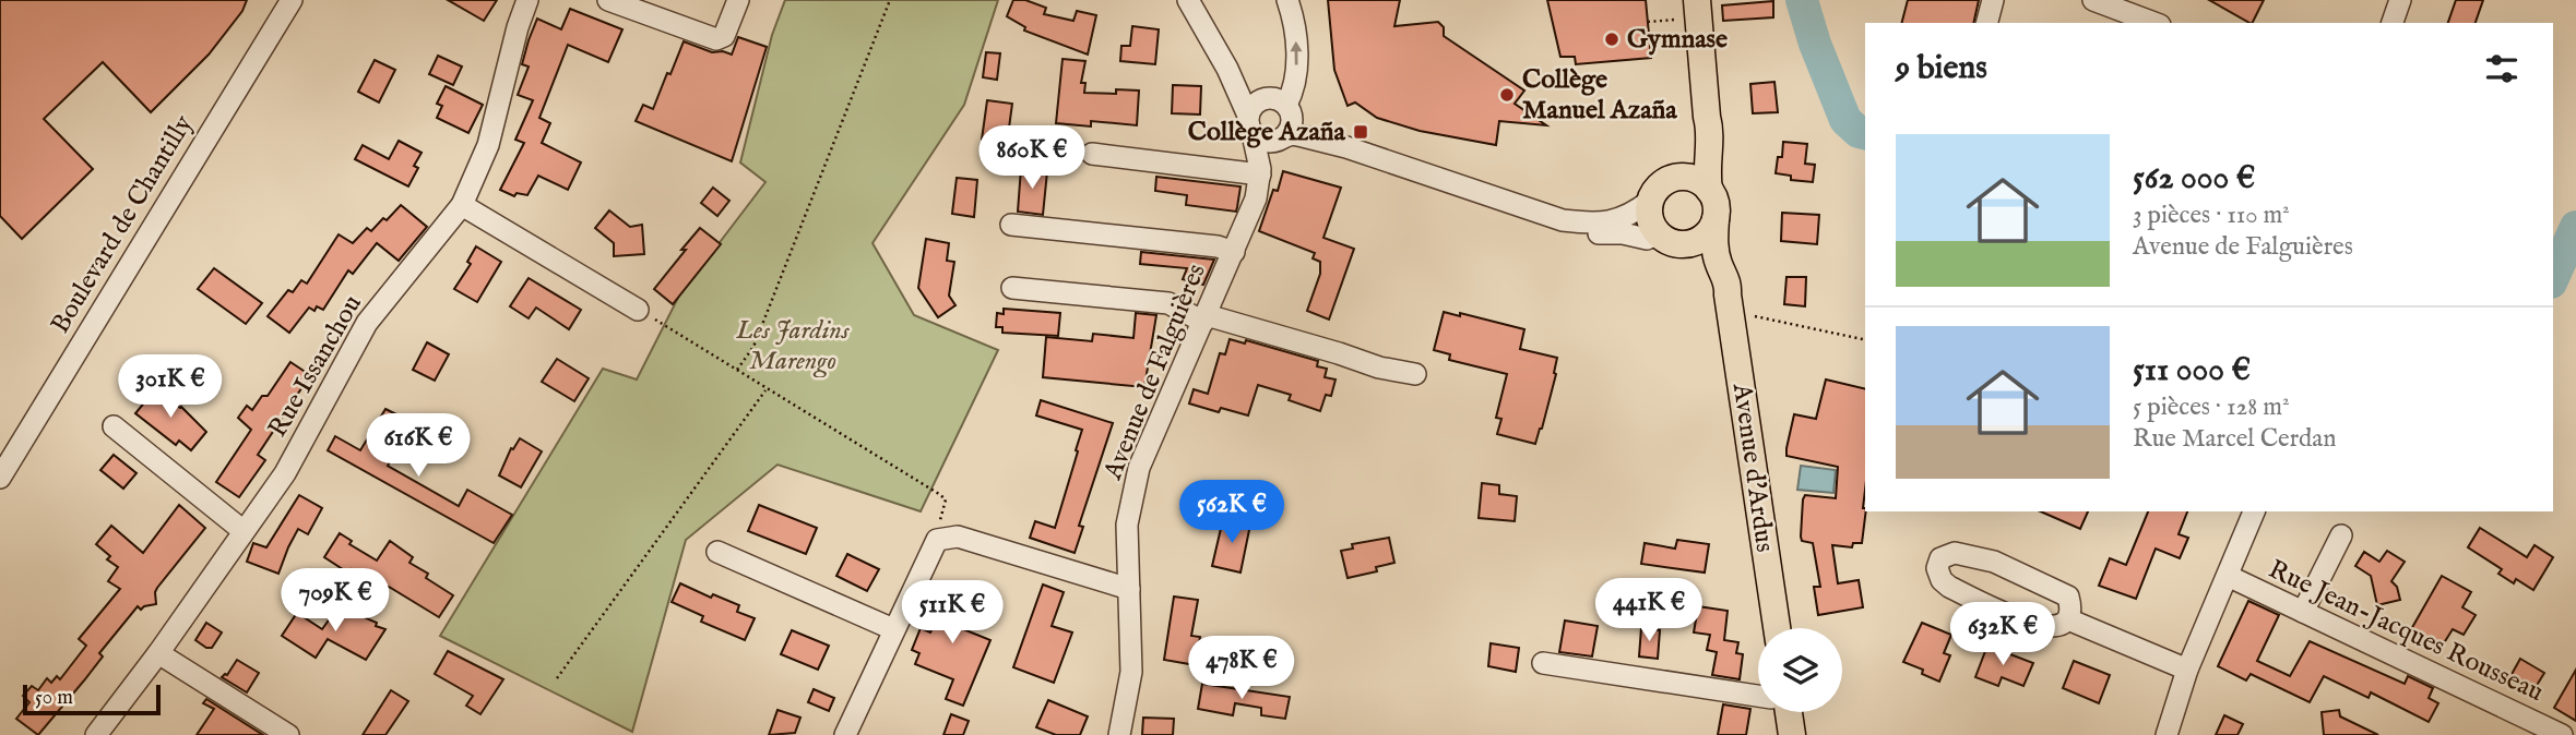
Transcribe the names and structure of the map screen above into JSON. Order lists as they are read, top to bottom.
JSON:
{
  "streets": {
    "main road": ["Avenue d'Ardus"],
    "street": [
      "Boulevard de Chantilly",
      "Rue Issanchou",
      "Avenue de Falguières",
      "Rue Jean-Jacques Rousseau"
    ]
  },
  "parks": ["Les Jardins Marengo"],
  "places": {
    "other": ["Gymnase", "Collège Manuel Azaña"],
    "transit": ["Collège Azaña"]
  },
  "scale_bar": "50 m",
  "page": {
    "heading": "9 biens",
    "list": [
      {
        "name": "562 000 €",
        "note": "3 pièces · 110 m² · Avenue de Falguières"
      },
      {
        "name": "511 000 €",
        "note": "5 pièces · 128 m² · Rue Marcel Cerdan"
      }
    ],
    "price": [
      "860K €",
      "301K €",
      "616K €",
      "562K €",
      "709K €",
      "441K €",
      "511K €",
      "632K €",
      "478K €"
    ],
    "scale": "50 m"
  }
}
